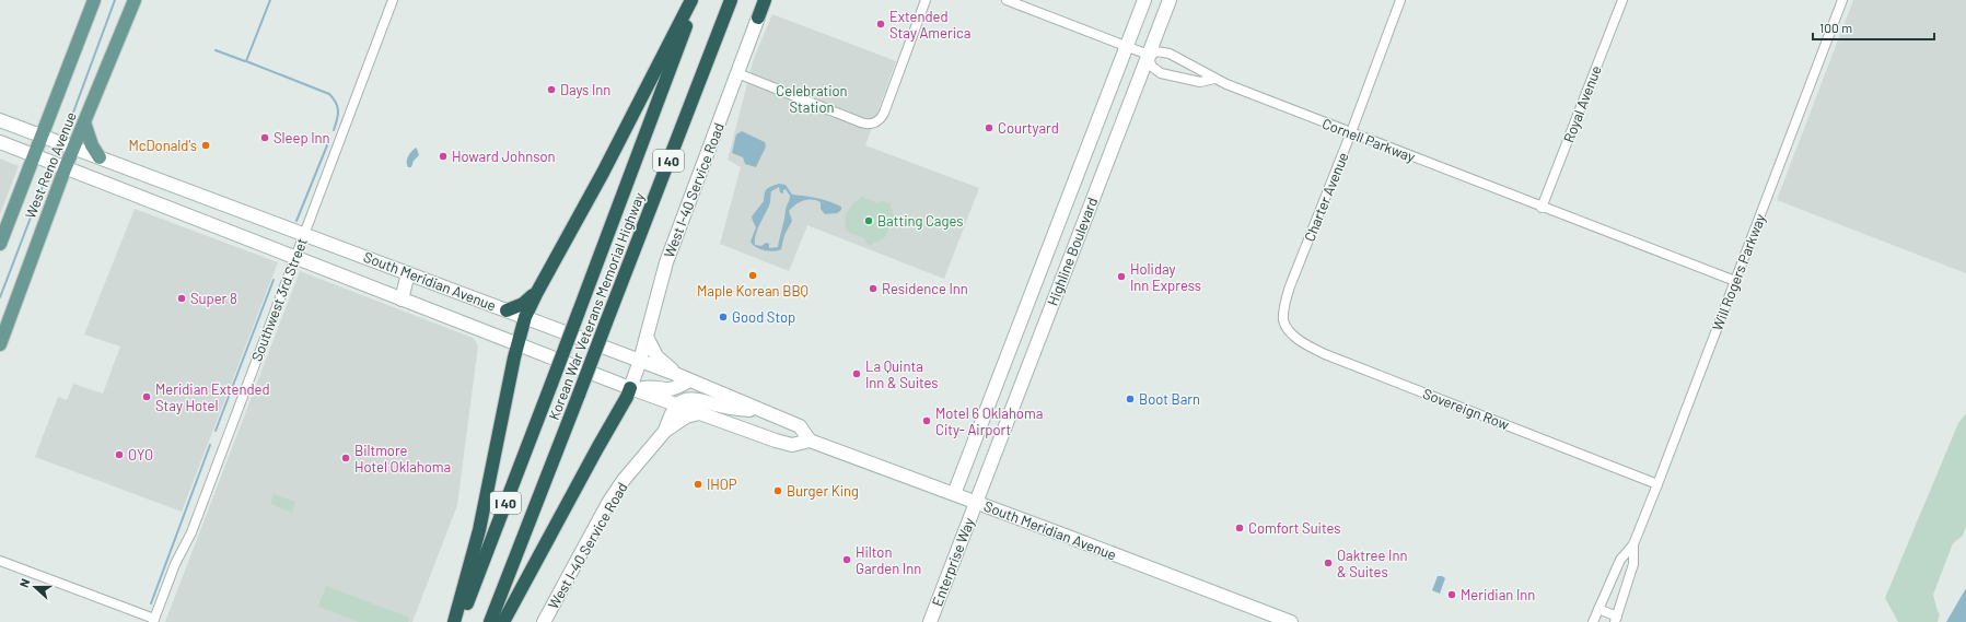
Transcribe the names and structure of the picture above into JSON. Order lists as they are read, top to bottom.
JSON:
{
  "streets": {
    "highway": ["I 40", "Korean War Veterans Memorial Highway"],
    "main road": [
      "West Reno Avenue",
      "West I-40 Service Road",
      "Highline Boulevard",
      "South Meridian Avenue",
      "Enterprise Way"
    ],
    "street": [
      "Royal Avenue",
      "Cornell Parkway",
      "Charter Avenue",
      "Will Rogers Parkway",
      "Southwest 3rd Street",
      "Sovereign Row"
    ]
  },
  "crossings": [
    ["Royal Avenue", "Cornell Parkway"],
    ["Cornell Parkway", "Charter Avenue"],
    ["Cornell Parkway", "Highline Boulevard"],
    ["Cornell Parkway", "Will Rogers Parkway"],
    ["West Reno Avenue", "South Meridian Avenue"],
    ["West I-40 Service Road", "South Meridian Avenue"],
    ["Charter Avenue", "Sovereign Row"],
    ["Highline Boulevard", "South Meridian Avenue"],
    ["Highline Boulevard", "Enterprise Way"],
    ["Will Rogers Parkway", "Sovereign Row"],
    ["South Meridian Avenue", "Southwest 3rd Street"],
    ["South Meridian Avenue", "Enterprise Way"]
  ],
  "parks": ["Celebration Station"],
  "places": [
    "Extended Stay America",
    "Days Inn",
    "Courtyard",
    "Sleep Inn",
    "McDonald's",
    "Howard Johnson",
    "Batting Cages",
    "Maple Korean BBQ",
    "Holiday Inn Express",
    "Residence Inn",
    "Super 8",
    "Good Stop",
    "La Quinta Inn & Suites",
    "Meridian Extended Stay Hotel",
    "Boot Barn",
    "Motel 6 Oklahoma City- Airport",
    "OYO",
    "Biltmore Hotel Oklahoma",
    "IHOP",
    "Burger King",
    "Comfort Suites",
    "Hilton Garden Inn",
    "Oaktree Inn & Suites",
    "Meridian Inn"
  ],
  "scale_bar": "100 m",
  "north": "left"
}
